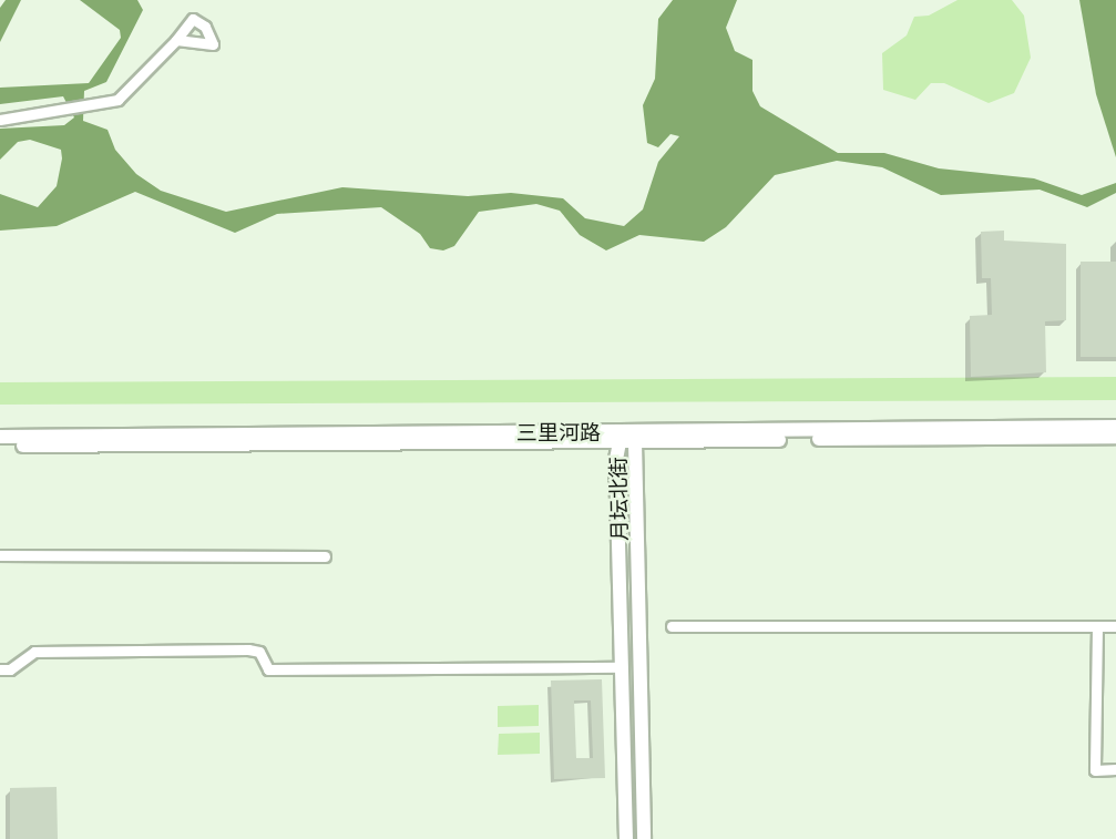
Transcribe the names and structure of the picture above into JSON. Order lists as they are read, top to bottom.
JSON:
{
  "streets": {
    "main road": ["三里河路", "月坛北街"]
  },
  "crossings": [
    ["三里河路", "月坛北街"]
  ]
}
